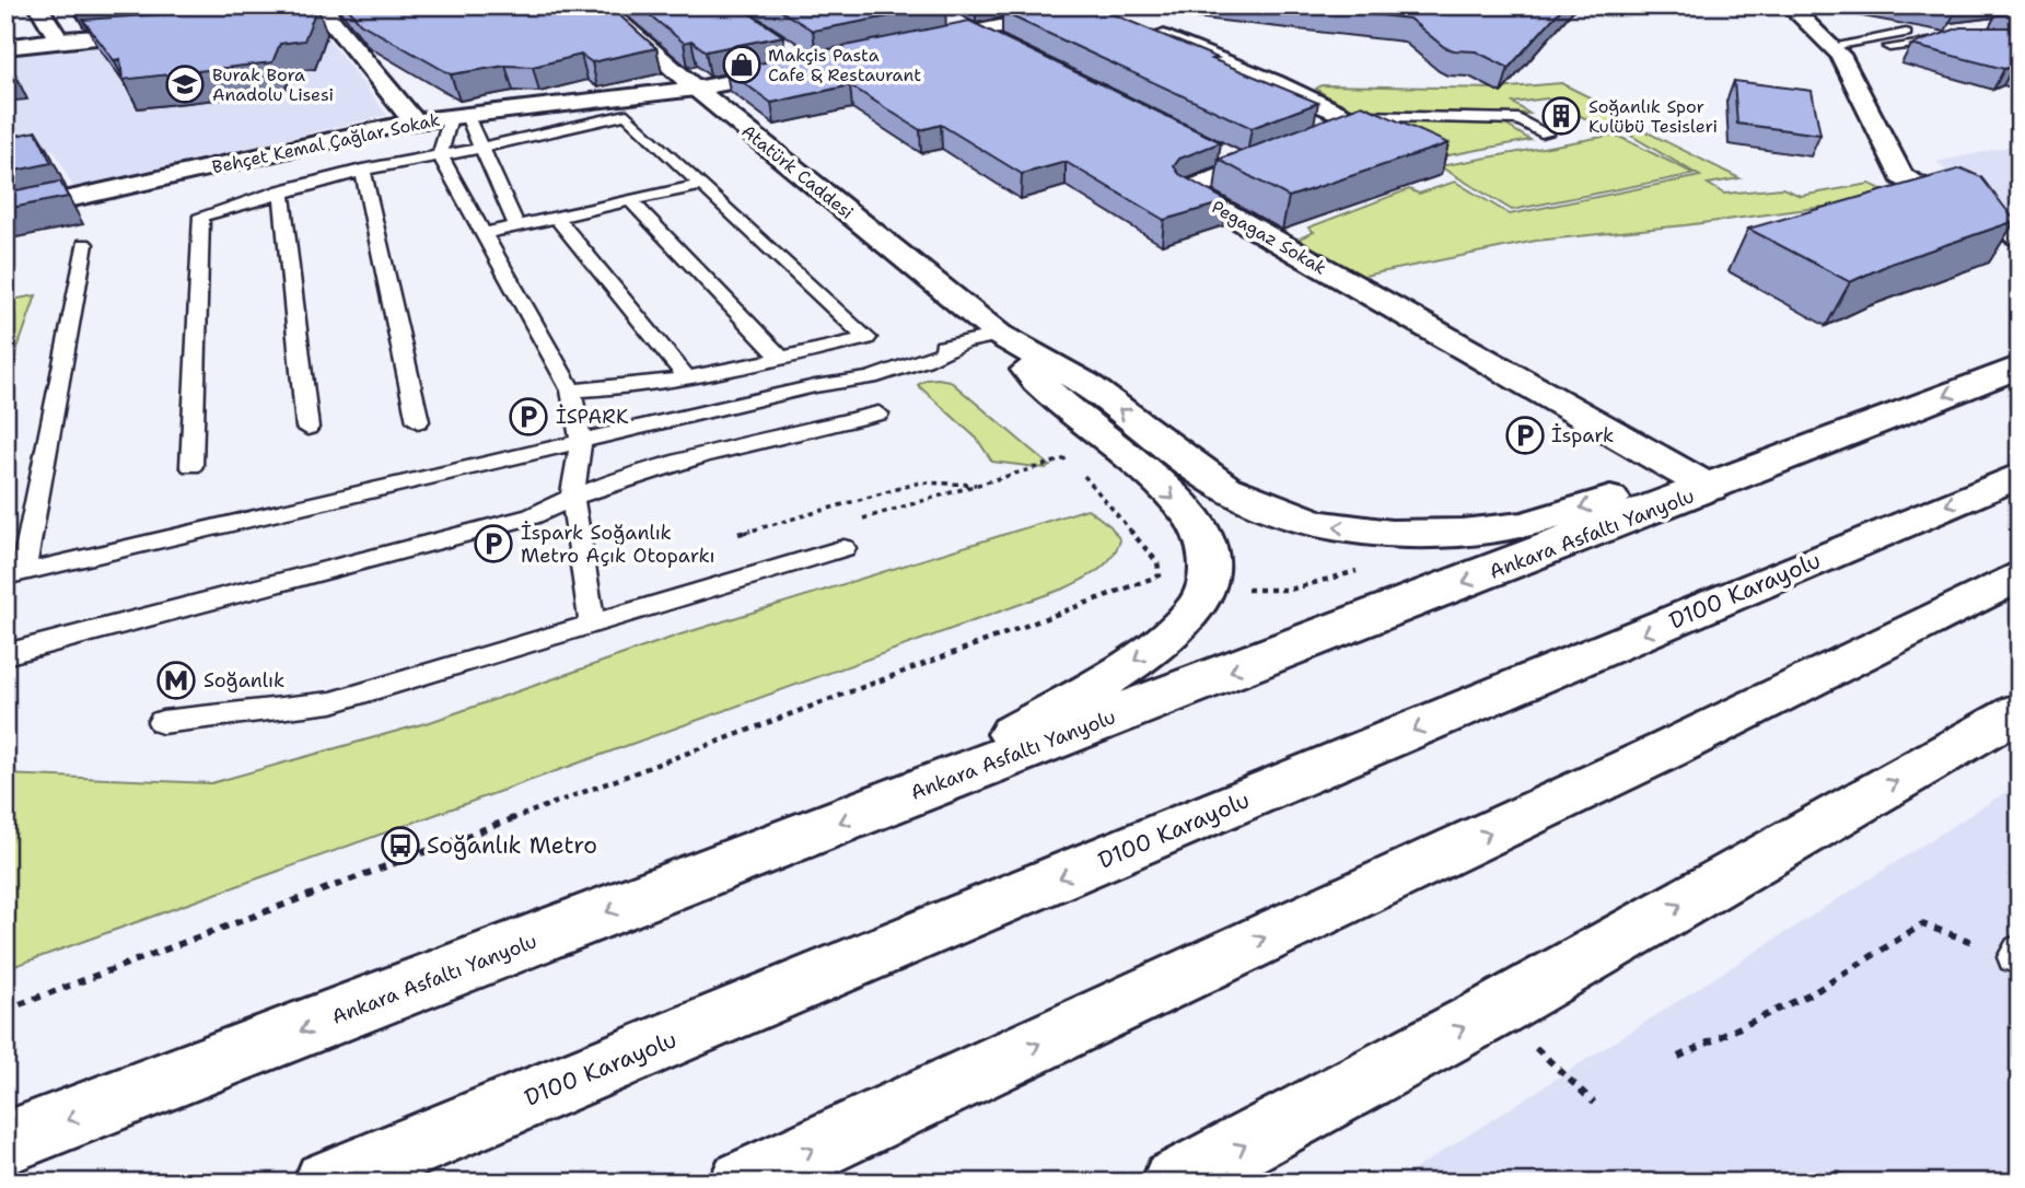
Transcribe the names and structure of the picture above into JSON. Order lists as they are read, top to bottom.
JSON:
{
  "streets": {
    "main road": [
      "Behçet Kemal Çağlar Sokak",
      "Atatürk Caddesi",
      "Pegagaz Sokak",
      "Ankara Asfaltı Yanyolu",
      "D100 Karayolu"
    ]
  },
  "crossings": [
    ["Behçet Kemal Çağlar Sokak", "Atatürk Caddesi"],
    ["Pegagaz Sokak", "Ankara Asfaltı Yanyolu"]
  ],
  "places": {
    "shop": ["Makçis Pasta Cafe & Restaurant"],
    "school or university": ["Burak Bora Anadolu Lisesi"],
    "building": ["Soğanlık Spor Kulübü Tesisleri"],
    "parking": ["İSPARK", "İspark", "İspark Soğanlık Metro Açık Otoparkı"],
    "metro station": ["Soğanlık"],
    "bus stop": ["Soğanlık Metro"]
  }
}
